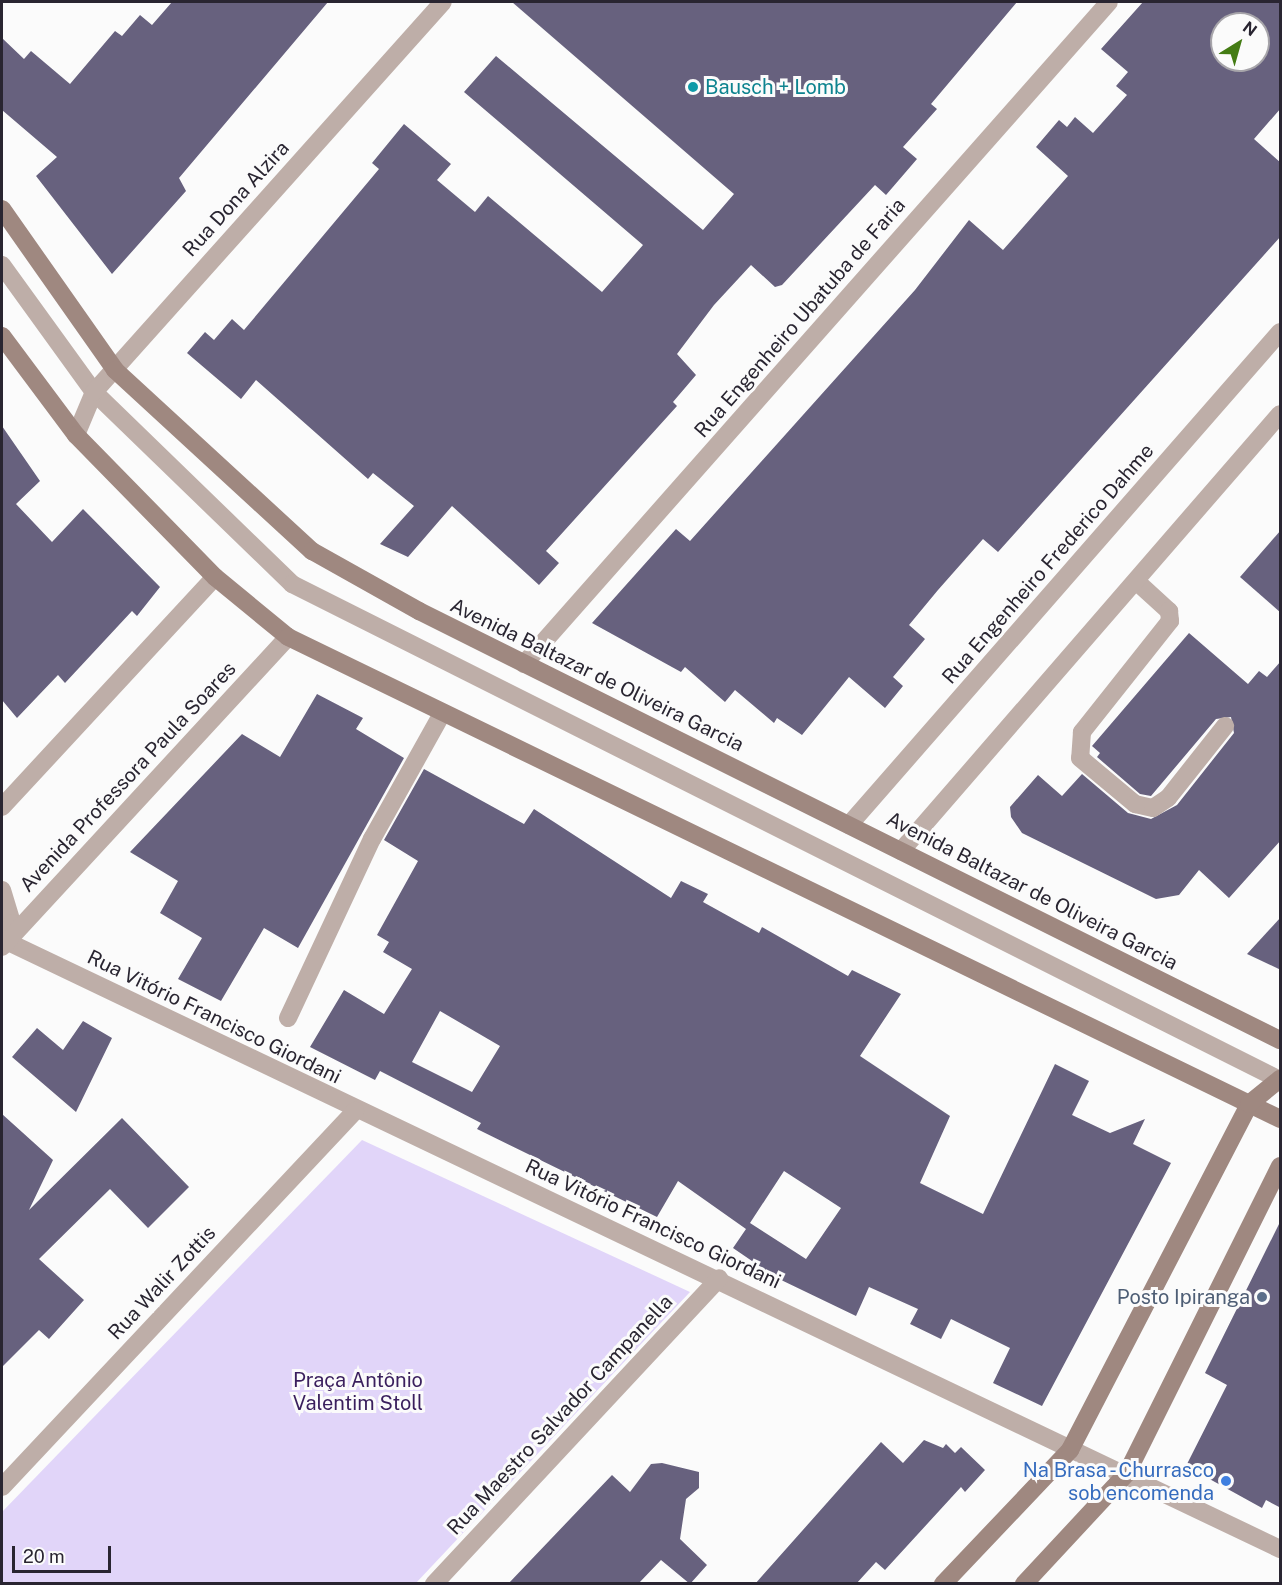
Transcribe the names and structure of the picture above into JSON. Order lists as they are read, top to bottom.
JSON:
{
  "streets": {
    "main road": ["Avenida Baltazar de Oliveira Garcia"],
    "street": [
      "Rua Dona Alzira",
      "Rua Engenheiro Ubatuba de Faria",
      "Rua Engenheiro Frederico Dahme",
      "Avenida Professora Paula Soares",
      "Rua Vitório Francisco Giordani",
      "Rua Walir Zottis",
      "Rua Maestro Salvador Campanella"
    ]
  },
  "crossings": [
    ["Rua Dona Alzira", "Avenida Baltazar de Oliveira Garcia"],
    ["Rua Engenheiro Ubatuba de Faria", "Avenida Baltazar de Oliveira Garcia"],
    ["Rua Engenheiro Frederico Dahme", "Avenida Baltazar de Oliveira Garcia"],
    ["Avenida Professora Paula Soares", "Rua Vitório Francisco Giordani"],
    ["Rua Vitório Francisco Giordani", "Rua Walir Zottis"],
    ["Rua Vitório Francisco Giordani", "Rua Maestro Salvador Campanella"]
  ],
  "parks": ["Praça Antônio Valentim Stoll"],
  "places": ["Bausch + Lomb", "Posto Ipiranga", "Na Brasa - Churrasco sob encomenda"],
  "scale_bar": "20 m",
  "north": "top right"
}
